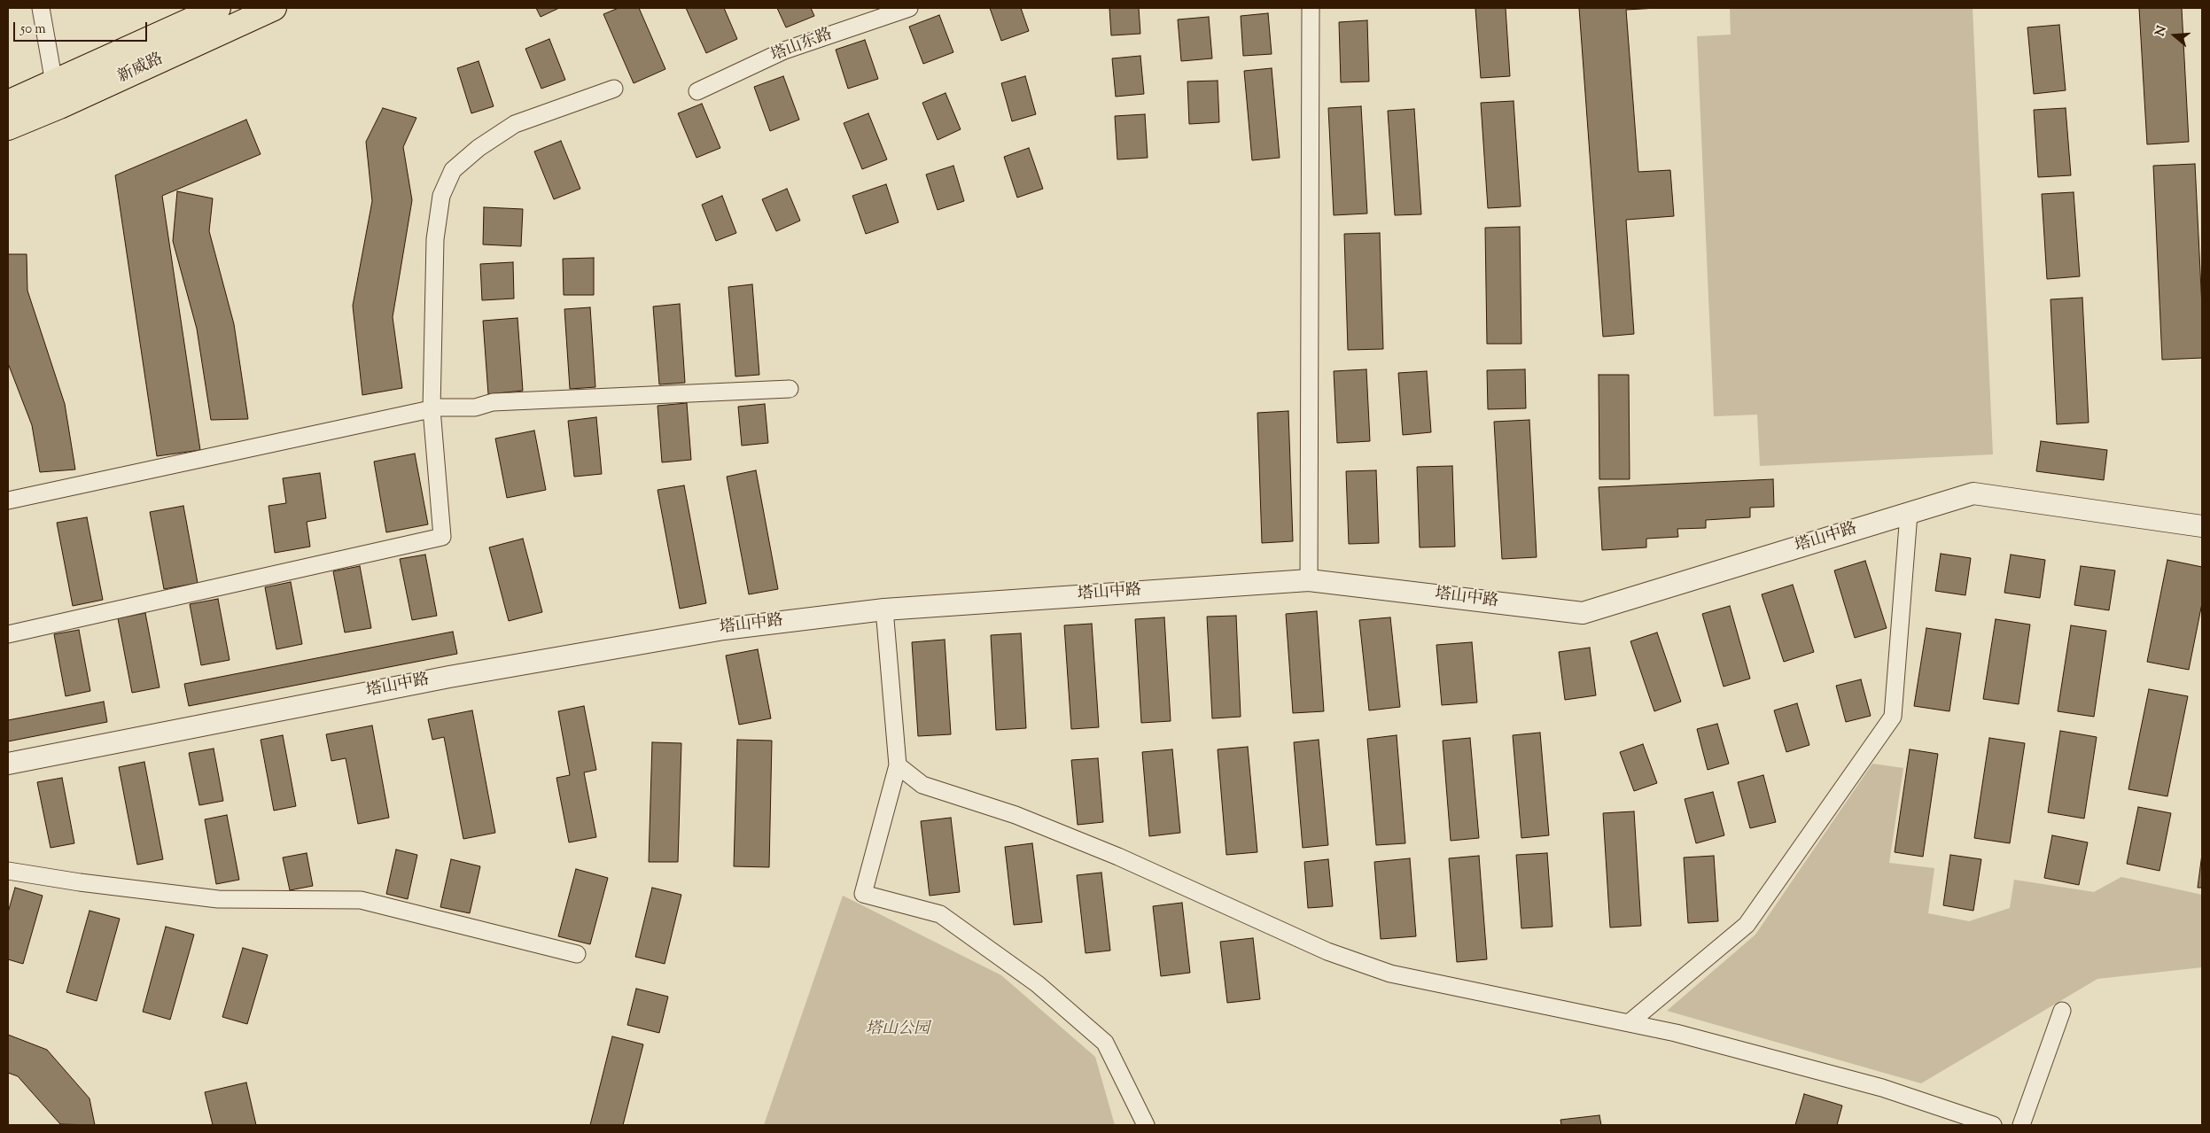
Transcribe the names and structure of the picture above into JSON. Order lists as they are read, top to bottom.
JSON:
{
  "streets": {
    "main road": ["新威路"],
    "street": ["塔山东路", "塔山中路"]
  },
  "parks": ["塔山公园"],
  "scale_bar": "50 m",
  "north": "left"
}
